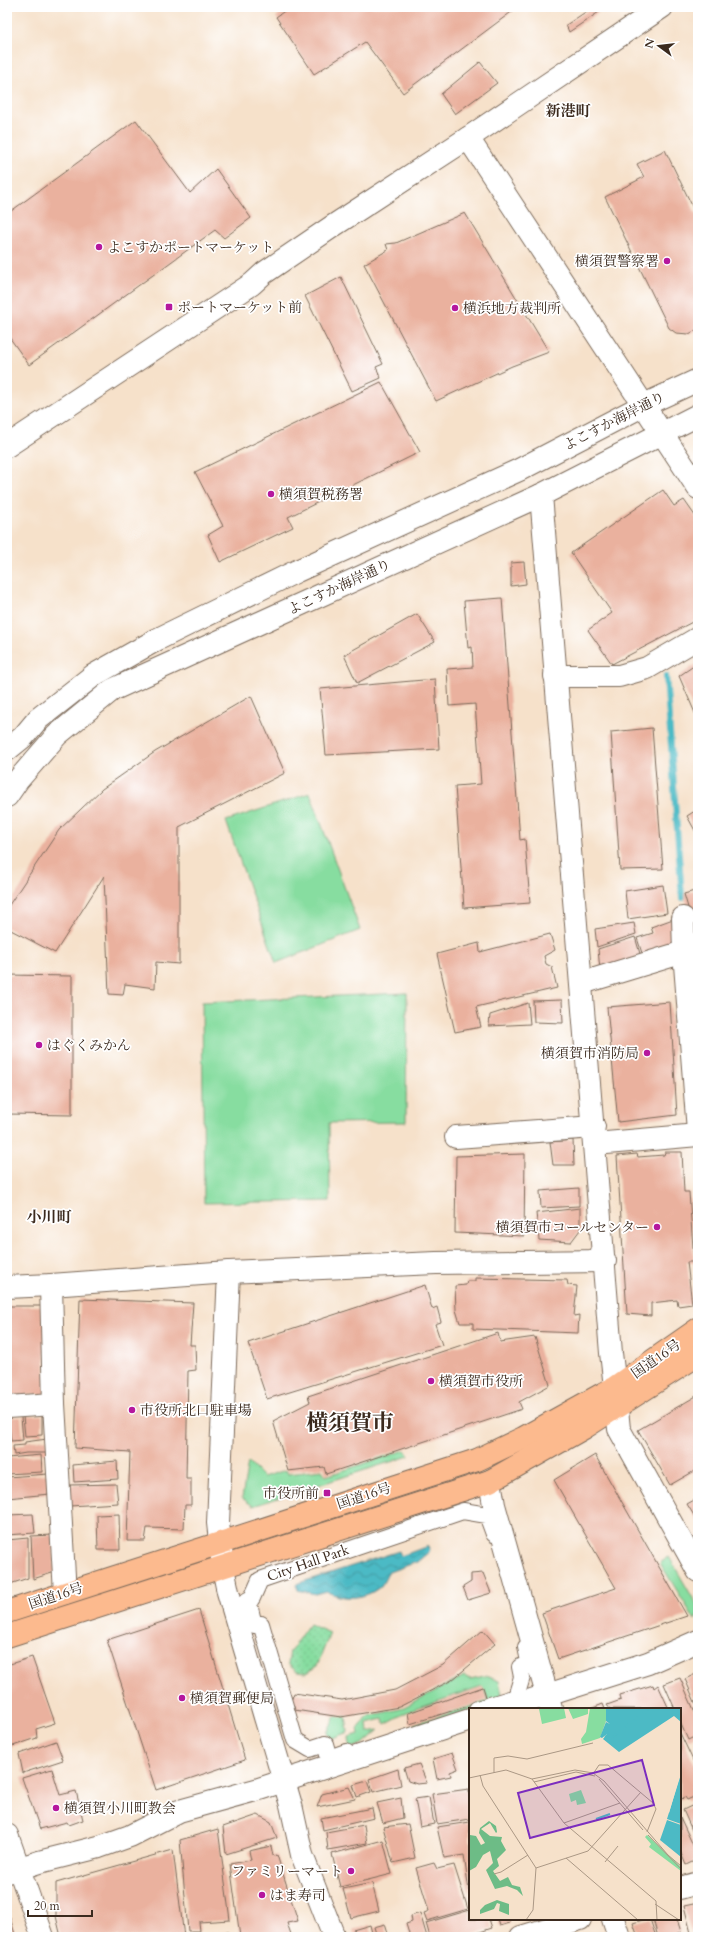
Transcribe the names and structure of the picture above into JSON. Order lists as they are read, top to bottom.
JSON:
{
  "streets": {
    "highway": ["国道16号"],
    "street": ["よこすか海岸通り", "City Hall Park"]
  },
  "districts": ["新港町", "小川町", "横須賀市"],
  "places": {
    "other": [
      "よこすかポートマーケット",
      "横須賀警察署",
      "横浜地方裁判所",
      "横須賀税務署",
      "はぐくみかん",
      "横須賀市消防局",
      "横須賀市コールセンター",
      "横須賀市役所",
      "市役所北口駐車場",
      "横須賀郵便局",
      "横須賀小川町教会",
      "ファミリーマート",
      "はま寿司"
    ],
    "transit": ["ポートマーケット前", "市役所前"]
  },
  "scale_bar": "20 m",
  "north": "left"
}
